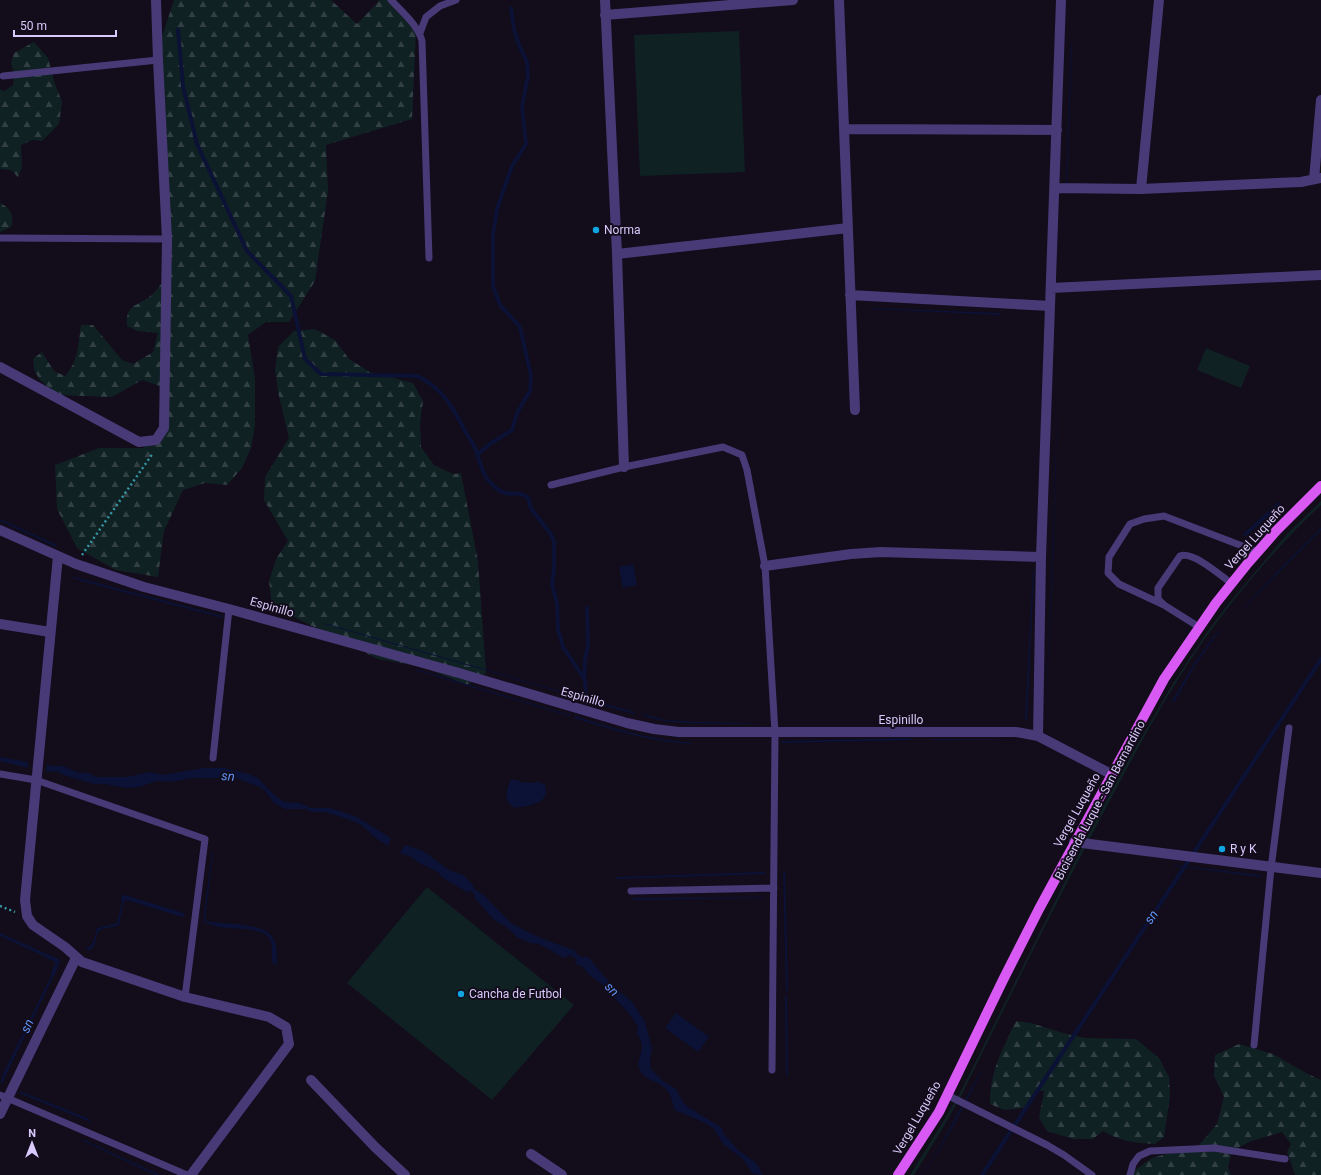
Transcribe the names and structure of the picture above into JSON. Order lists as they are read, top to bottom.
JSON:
{
  "streets": {
    "main road": ["Vergel Luqueño"],
    "street": ["Espinillo"]
  },
  "crossings": [
    ["Vergel Luqueño", "Espinillo"]
  ],
  "water": ["sn"],
  "places": ["Norma", "R y K", "Cancha de Futbol"],
  "scale_bar": "50 m",
  "north": "top"
}
